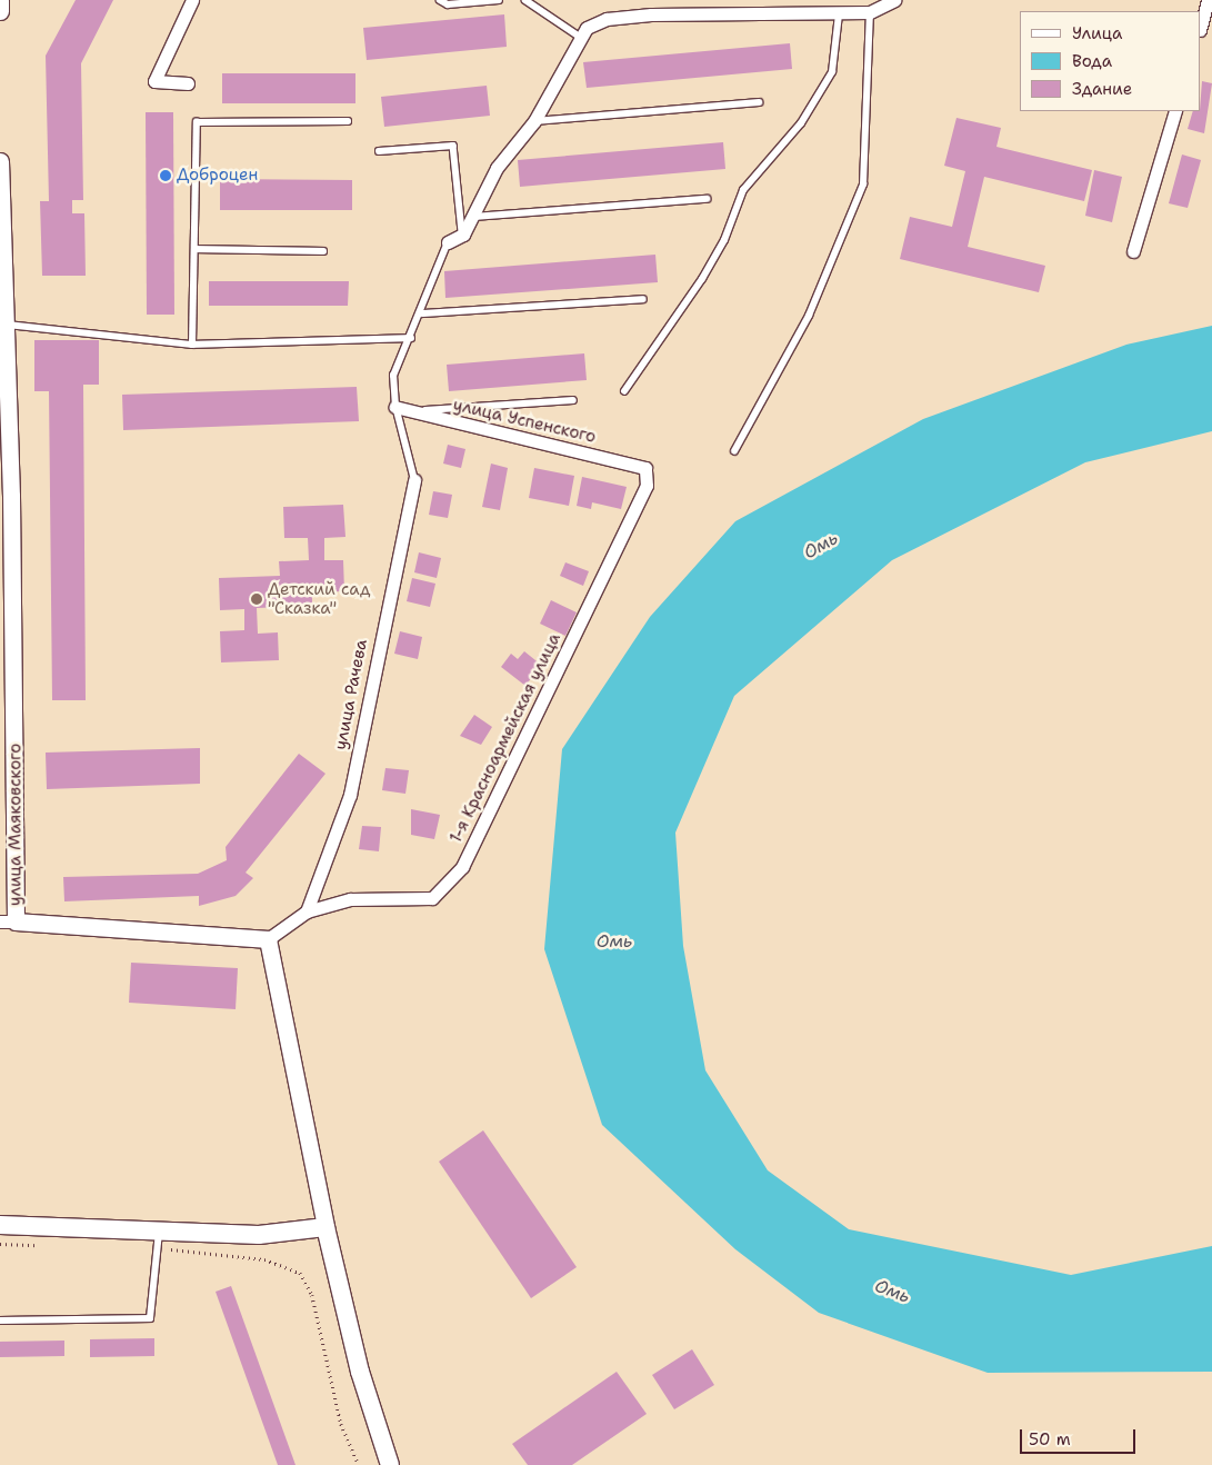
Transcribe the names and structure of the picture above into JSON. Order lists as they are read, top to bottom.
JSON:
{
  "streets": {
    "street": [
      "улица Успенского",
      "улица Рачева",
      "1-я Красноармейская улица",
      "улица Маяковского"
    ]
  },
  "crossings": [
    ["улица Успенского", "1-я Красноармейская улица"],
    ["улица Рачева", "1-я Красноармейская улица"]
  ],
  "water": ["Омь"],
  "places": ["Доброцен", "Детский сад \"Сказка\""],
  "legend": ["Улица", "Вода", "Здание"],
  "scale_bar": "50 m"
}
